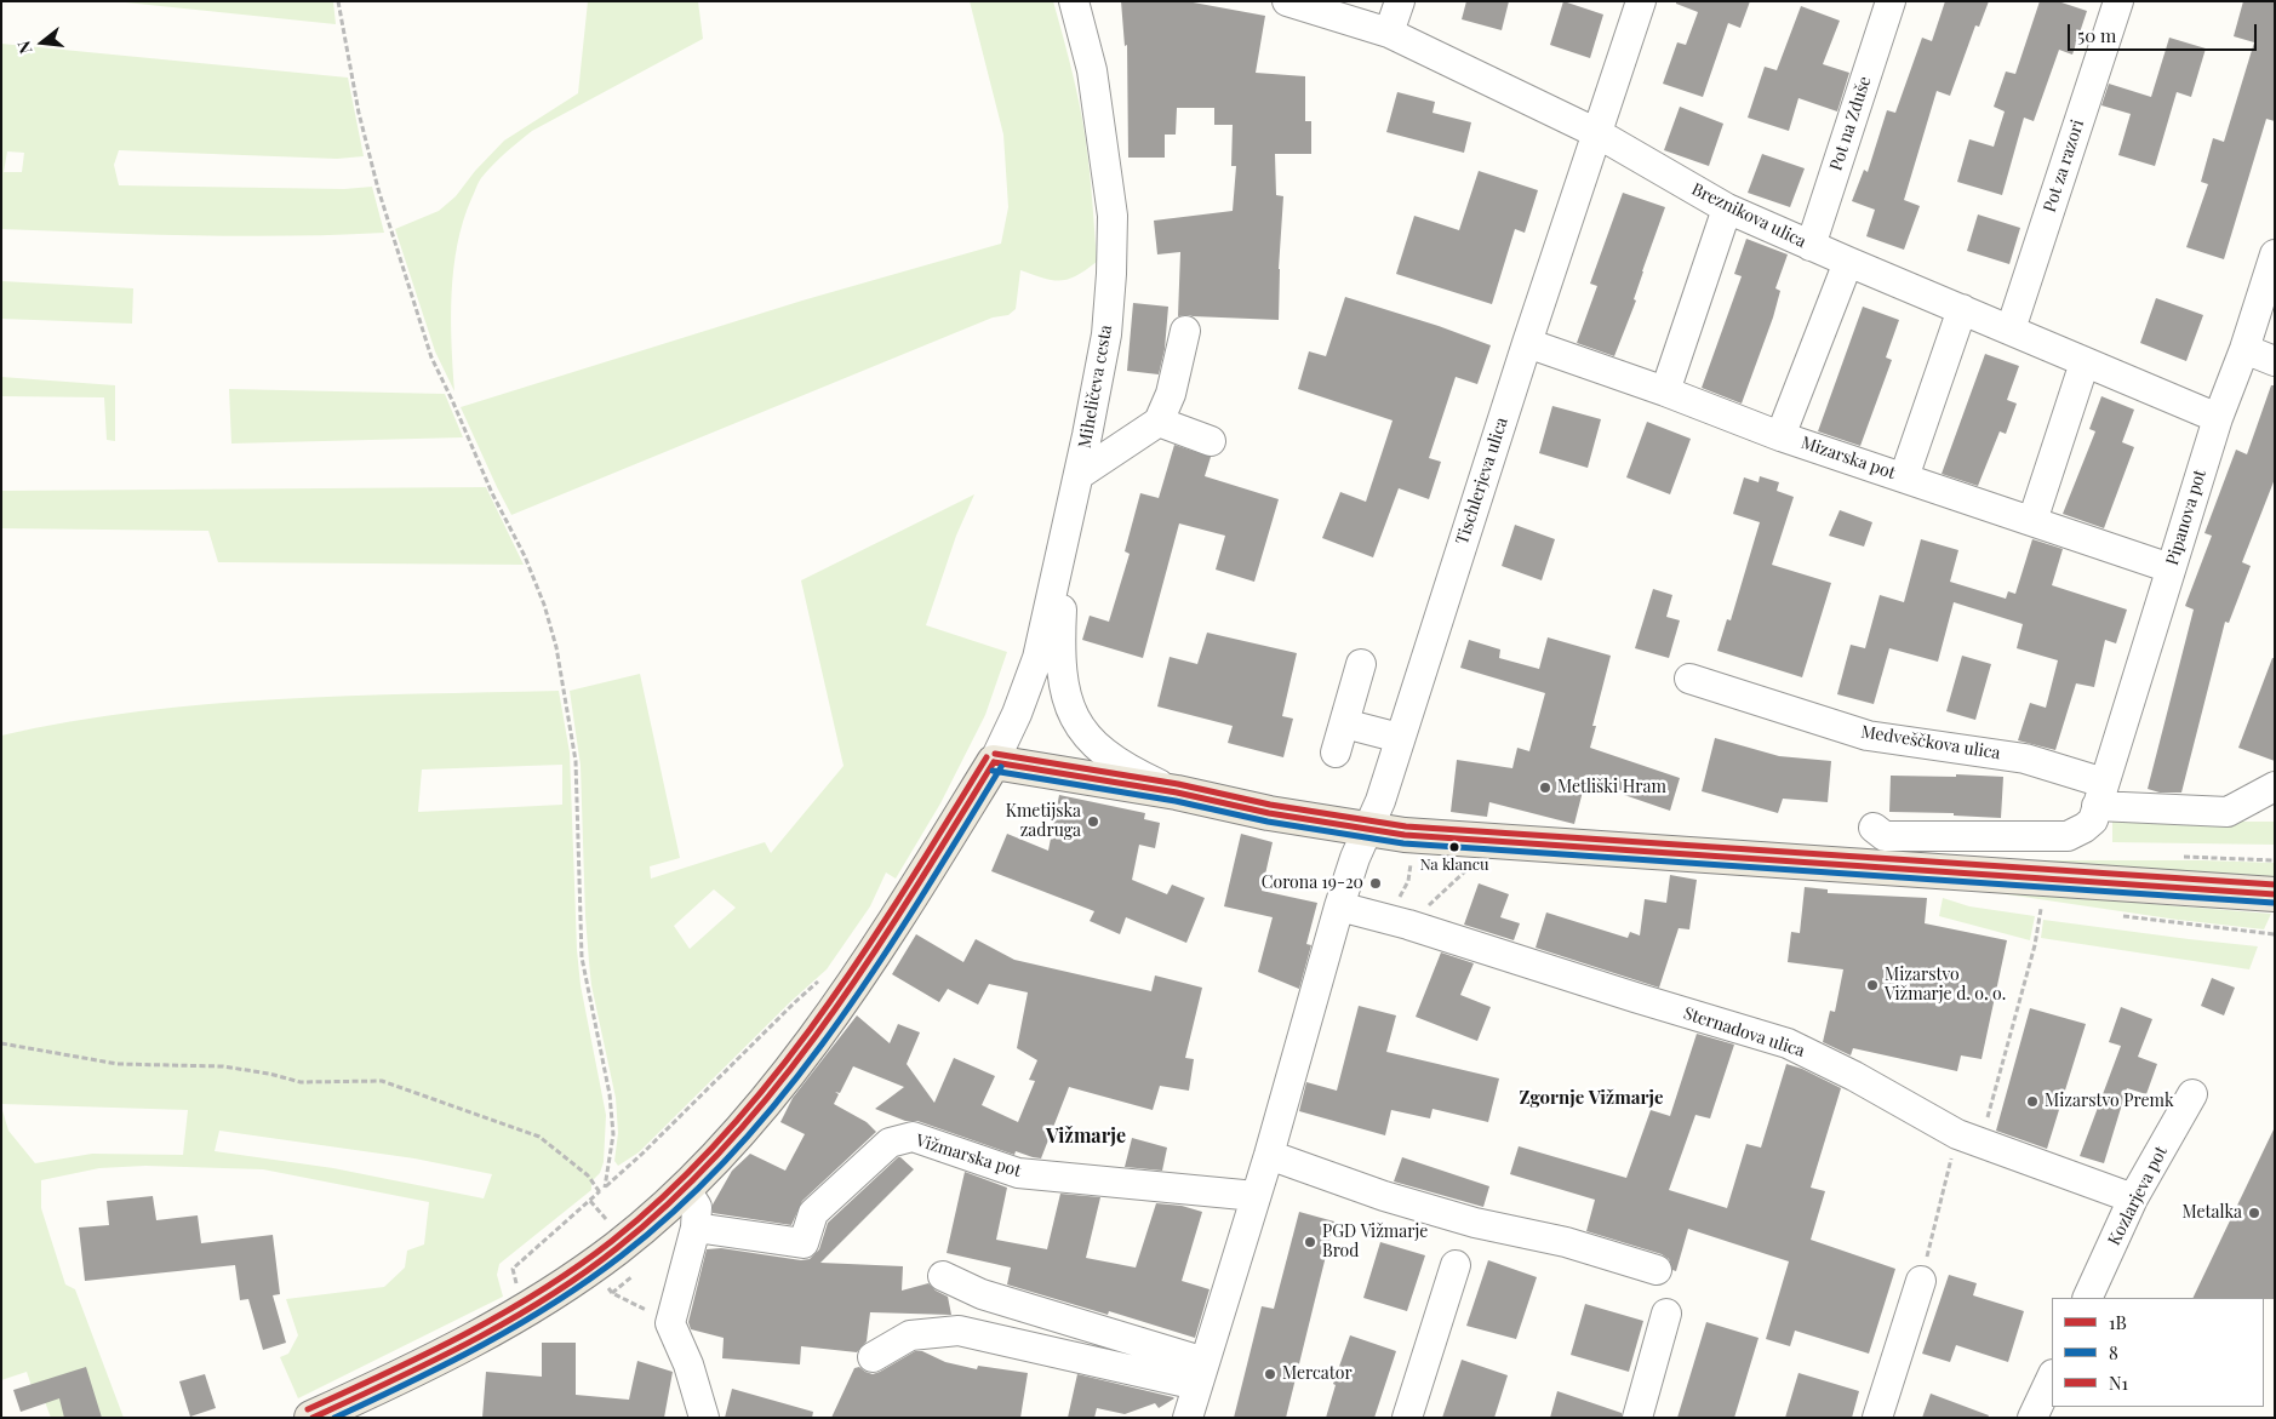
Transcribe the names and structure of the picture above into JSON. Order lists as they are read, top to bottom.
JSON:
{
  "streets": {
    "street": [
      "Pot na Zduše",
      "Pot za razori",
      "Breznikova ulica",
      "Miheličeva cesta",
      "Mizarska pot",
      "Tischlerjeva ulica",
      "Pipanova pot",
      "Medveščkova ulica",
      "Sternadova ulica",
      "Vižmarska pot",
      "Kozlarjeva pot"
    ]
  },
  "crossings": [
    ["Pot na Zduše", "Breznikova ulica"],
    ["Pot za razori", "Breznikova ulica"],
    ["Breznikova ulica", "Tischlerjeva ulica"],
    ["Breznikova ulica", "Pipanova pot"],
    ["Mizarska pot", "Tischlerjeva ulica"],
    ["Mizarska pot", "Pipanova pot"],
    ["Pipanova pot", "Medveščkova ulica"],
    ["Sternadova ulica", "Kozlarjeva pot"]
  ],
  "districts": ["Zgornje Vižmarje", "Vižmarje"],
  "places": [
    "Metliški Hram",
    "Kmetijska zadruga",
    "Na klancu",
    "Corona 19-20",
    "Mizarstvo Vižmarje d. o. o.",
    "Mizarstvo Premk",
    "Metalka",
    "PGD Vižmarje Brod",
    "Mercator"
  ],
  "lines": ["transit line N1", "transit line 1B", "transit line 8"],
  "legend": ["1B", "8", "N1"],
  "scale_bar": "50 m",
  "north": "left"
}
